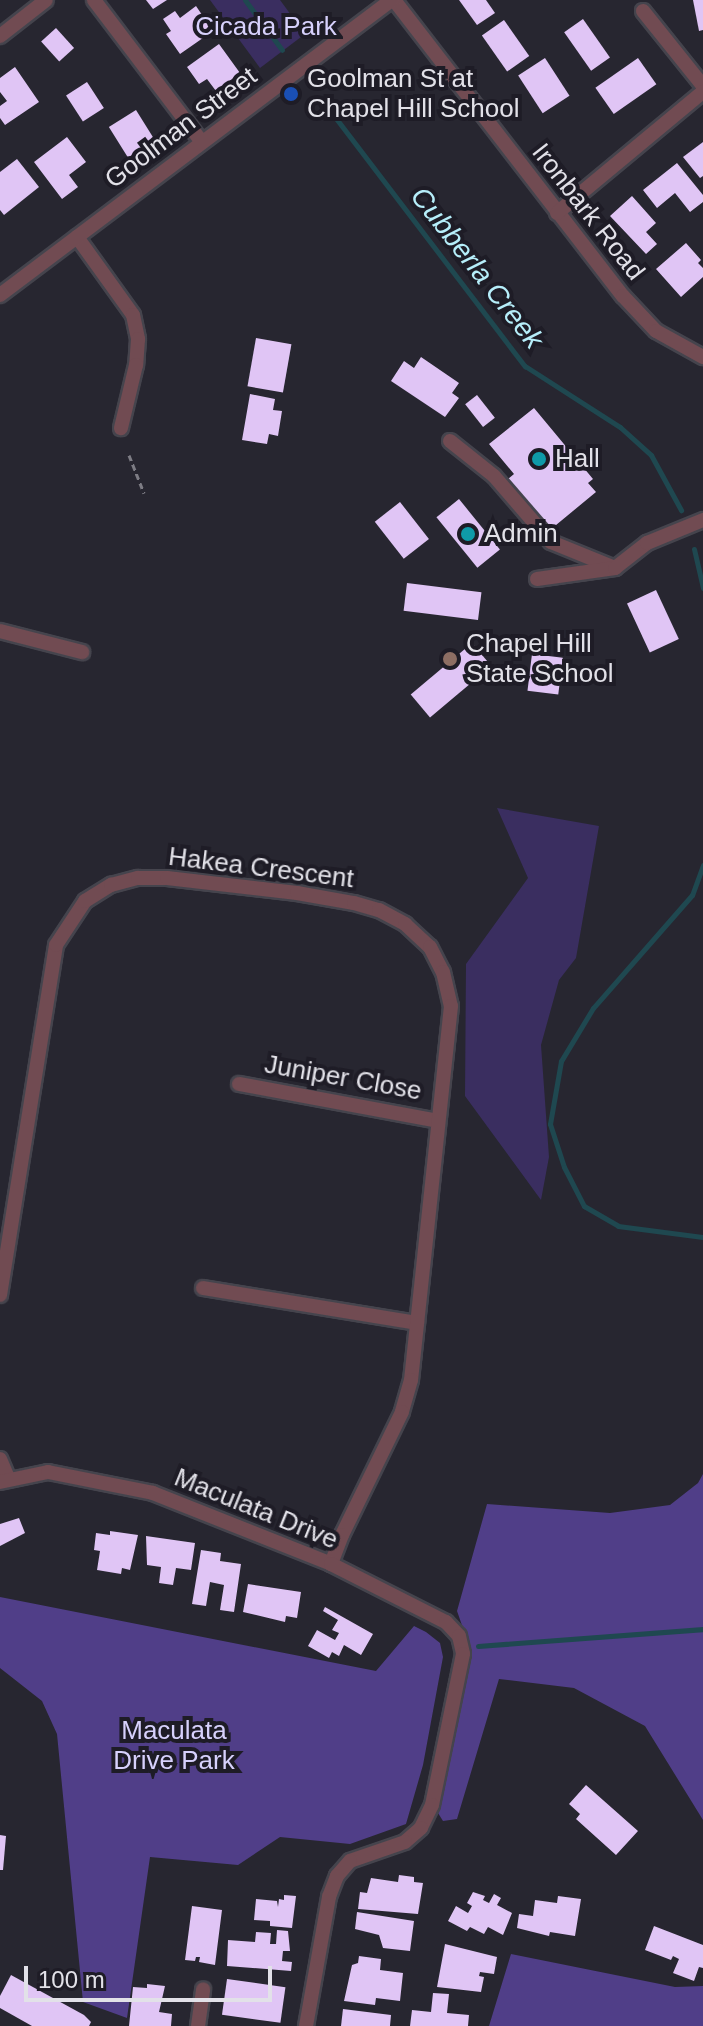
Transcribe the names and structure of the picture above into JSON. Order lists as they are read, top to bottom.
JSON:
{
  "streets": {
    "street": [
      "Goolman Street",
      "Ironbark Road",
      "Hakea Crescent",
      "Juniper Close",
      "Maculata Drive"
    ]
  },
  "crossings": [
    ["Goolman Street", "Ironbark Road"],
    ["Hakea Crescent", "Juniper Close"],
    ["Hakea Crescent", "Maculata Drive"]
  ],
  "water": ["Cubberla Creek"],
  "parks": ["Cicada Park", "Maculata Drive Park"],
  "places": [
    "Goolman St at Chapel Hill School",
    "Hall",
    "Admin",
    "Chapel Hill State School"
  ],
  "scale_bar": "100 m"
}
